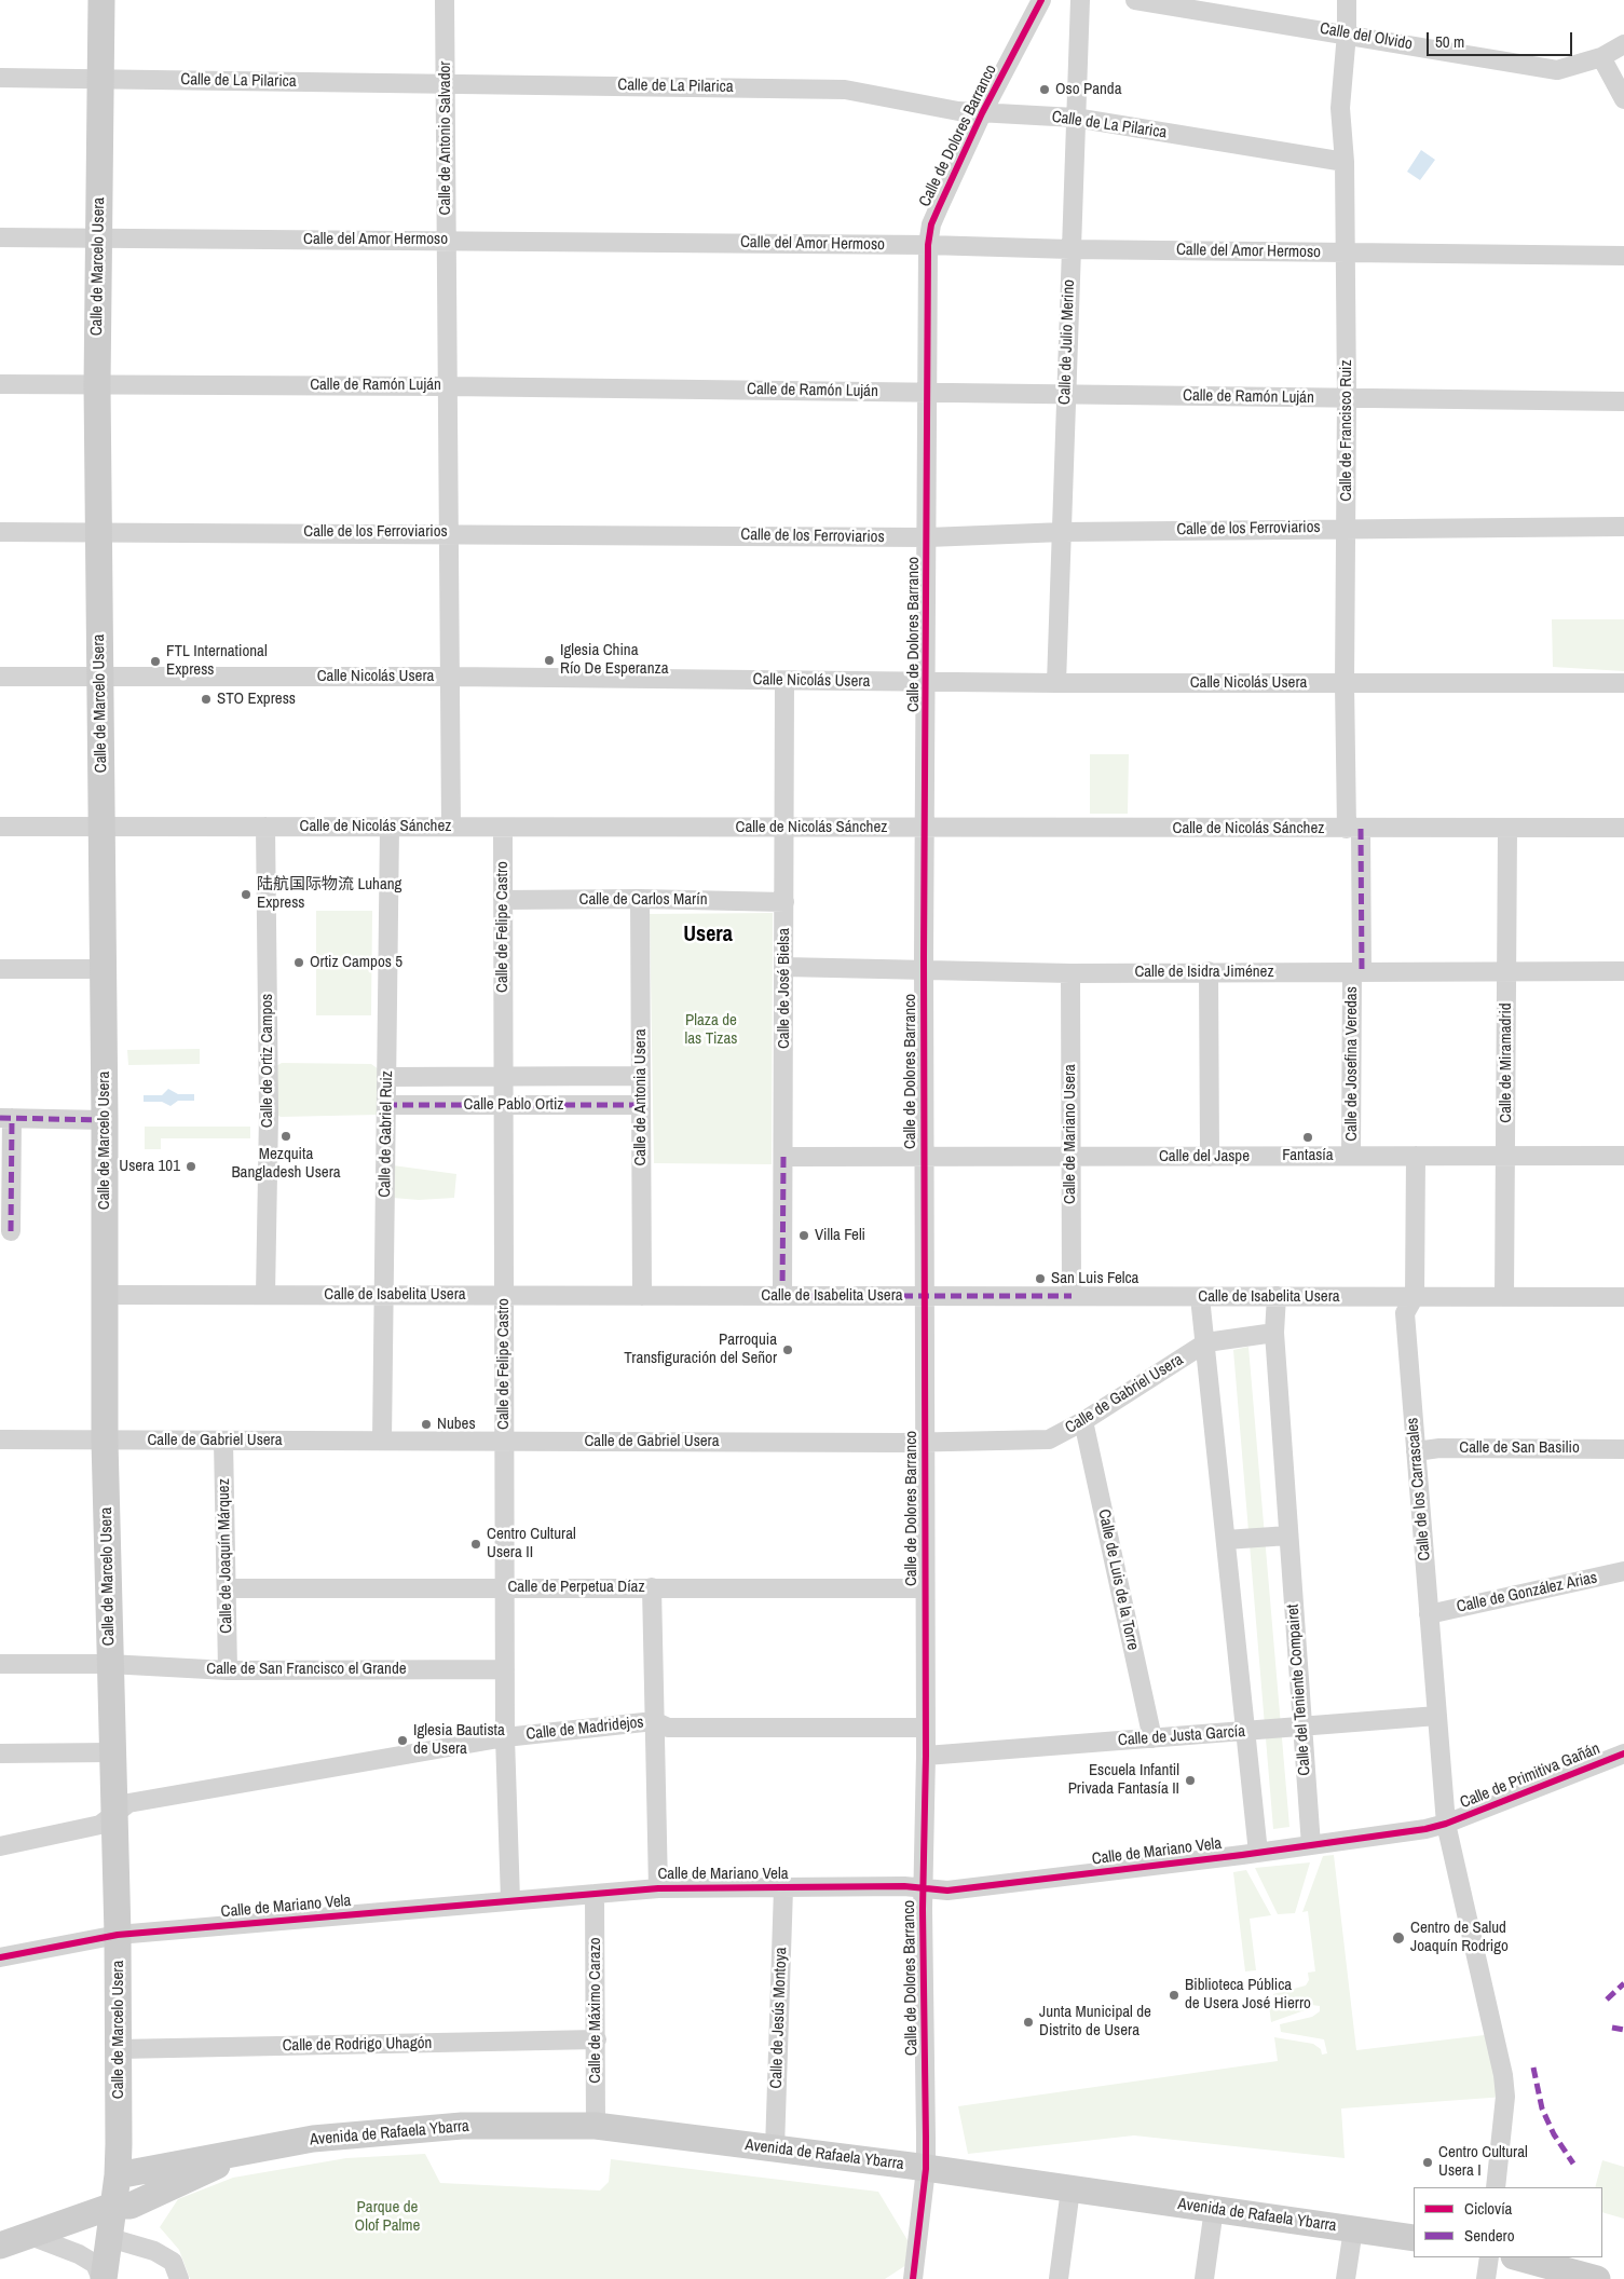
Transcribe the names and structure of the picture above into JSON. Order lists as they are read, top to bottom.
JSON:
{
  "streets": {
    "main road": ["Calle de Marcelo Usera", "Avenida de Rafaela Ybarra"],
    "street": [
      "Calle del Olvido",
      "Calle de La Pilarica",
      "Calle de Dolores Barranco",
      "Calle de Antonio Salvador",
      "Calle del Amor Hermoso",
      "Calle de Julio Merino",
      "Calle de Ramón Luján",
      "Calle de Francisco Ruiz",
      "Calle de los Ferroviarios",
      "Calle Nicolás Usera",
      "Calle de Nicolás Sánchez",
      "Calle de Carlos Marín",
      "Calle de Felipe Castro",
      "Calle de Isidra Jiménez",
      "Calle de José Bielsa",
      "Calle de Ortiz Campos",
      "Calle de Miramadrid",
      "Calle de Josefina Veredas",
      "Calle de Antonia Usera",
      "Calle Pablo Ortiz",
      "Calle de Gabriel Ruiz",
      "Calle de Mariano Usera",
      "Calle del Jaspe",
      "Calle de Isabelita Usera",
      "Calle de Gabriel Usera",
      "Calle de San Basilio",
      "Calle de los Carrascales",
      "Calle de Joaquín Márquez",
      "Calle de Luis de la Torre",
      "Calle de Perpetua Díaz",
      "Calle de González Arias",
      "Calle de San Francisco el Grande",
      "Calle del Teniente Compairet",
      "Calle de Madridejos",
      "Calle de Justa García",
      "Calle de Primitiva Gañán",
      "Calle de Mariano Vela",
      "Calle de Máximo Carazo",
      "Calle de Jesús Montoya",
      "Calle de Rodrigo Uhagón"
    ]
  },
  "crossings": [
    ["Calle del Olvido", "Calle de Francisco Ruiz"],
    ["Calle de La Pilarica", "Calle de Dolores Barranco"],
    ["Calle de La Pilarica", "Calle de Antonio Salvador"],
    ["Calle de La Pilarica", "Calle de Marcelo Usera"],
    ["Calle de La Pilarica", "Calle de Julio Merino"],
    ["Calle de La Pilarica", "Calle de Francisco Ruiz"],
    ["Calle de Dolores Barranco", "Calle del Amor Hermoso"],
    ["Calle de Dolores Barranco", "Calle de Ramón Luján"],
    ["Calle de Dolores Barranco", "Calle de los Ferroviarios"],
    ["Calle de Dolores Barranco", "Calle Nicolás Usera"],
    ["Calle de Dolores Barranco", "Calle de Nicolás Sánchez"],
    ["Calle de Dolores Barranco", "Calle de Isidra Jiménez"],
    ["Calle de Dolores Barranco", "Calle del Jaspe"],
    ["Calle de Dolores Barranco", "Calle de Isabelita Usera"],
    ["Calle de Dolores Barranco", "Calle de Gabriel Usera"],
    ["Calle de Dolores Barranco", "Calle de Perpetua Díaz"],
    ["Calle de Dolores Barranco", "Calle de Madridejos"],
    ["Calle de Dolores Barranco", "Calle de Justa García"],
    ["Calle de Dolores Barranco", "Calle de Mariano Vela"],
    ["Calle de Dolores Barranco", "Avenida de Rafaela Ybarra"],
    ["Calle de Antonio Salvador", "Calle del Amor Hermoso"],
    ["Calle de Antonio Salvador", "Calle de Ramón Luján"],
    ["Calle de Antonio Salvador", "Calle de los Ferroviarios"],
    ["Calle de Antonio Salvador", "Calle Nicolás Usera"],
    ["Calle de Antonio Salvador", "Calle de Nicolás Sánchez"],
    ["Calle del Amor Hermoso", "Calle de Marcelo Usera"],
    ["Calle del Amor Hermoso", "Calle de Julio Merino"],
    ["Calle del Amor Hermoso", "Calle de Francisco Ruiz"],
    ["Calle de Marcelo Usera", "Calle de Ramón Luján"],
    ["Calle de Marcelo Usera", "Calle de los Ferroviarios"],
    ["Calle de Marcelo Usera", "Calle Nicolás Usera"],
    ["Calle de Marcelo Usera", "Calle de Nicolás Sánchez"],
    ["Calle de Marcelo Usera", "Calle de Isabelita Usera"],
    ["Calle de Marcelo Usera", "Calle de Gabriel Usera"],
    ["Calle de Marcelo Usera", "Calle de San Francisco el Grande"],
    ["Calle de Marcelo Usera", "Calle de Madridejos"],
    ["Calle de Marcelo Usera", "Calle de Mariano Vela"],
    ["Calle de Marcelo Usera", "Calle de Rodrigo Uhagón"],
    ["Calle de Marcelo Usera", "Avenida de Rafaela Ybarra"],
    ["Calle de Julio Merino", "Calle de Ramón Luján"],
    ["Calle de Julio Merino", "Calle de los Ferroviarios"],
    ["Calle de Julio Merino", "Calle Nicolás Usera"],
    ["Calle de Ramón Luján", "Calle de Francisco Ruiz"],
    ["Calle de Francisco Ruiz", "Calle de los Ferroviarios"],
    ["Calle de Francisco Ruiz", "Calle Nicolás Usera"],
    ["Calle de Francisco Ruiz", "Calle de Nicolás Sánchez"],
    ["Calle de Francisco Ruiz", "Calle de Isidra Jiménez"],
    ["Calle de Francisco Ruiz", "Calle de Josefina Veredas"],
    ["Calle Nicolás Usera", "Calle de José Bielsa"],
    ["Calle de Nicolás Sánchez", "Calle de Felipe Castro"],
    ["Calle de Nicolás Sánchez", "Calle de José Bielsa"],
    ["Calle de Nicolás Sánchez", "Calle de Ortiz Campos"],
    ["Calle de Nicolás Sánchez", "Calle de Miramadrid"],
    ["Calle de Nicolás Sánchez", "Calle de Gabriel Ruiz"],
    ["Calle de Carlos Marín", "Calle de Felipe Castro"],
    ["Calle de Carlos Marín", "Calle de José Bielsa"],
    ["Calle de Carlos Marín", "Calle de Antonia Usera"],
    ["Calle de Felipe Castro", "Calle Pablo Ortiz"],
    ["Calle de Felipe Castro", "Calle de Isabelita Usera"],
    ["Calle de Felipe Castro", "Calle de Gabriel Usera"],
    ["Calle de Felipe Castro", "Calle de Perpetua Díaz"],
    ["Calle de Felipe Castro", "Calle de San Francisco el Grande"],
    ["Calle de Felipe Castro", "Calle de Madridejos"],
    ["Calle de Felipe Castro", "Calle de Mariano Vela"],
    ["Calle de Isidra Jiménez", "Calle de José Bielsa"],
    ["Calle de Isidra Jiménez", "Calle de Miramadrid"],
    ["Calle de Isidra Jiménez", "Calle de Josefina Veredas"],
    ["Calle de Isidra Jiménez", "Calle de Mariano Usera"],
    ["Calle de José Bielsa", "Calle del Jaspe"],
    ["Calle de José Bielsa", "Calle de Isabelita Usera"],
    ["Calle de Ortiz Campos", "Calle de Isabelita Usera"],
    ["Calle de Miramadrid", "Calle del Jaspe"],
    ["Calle de Miramadrid", "Calle de Isabelita Usera"],
    ["Calle de Josefina Veredas", "Calle del Jaspe"],
    ["Calle de Antonia Usera", "Calle Pablo Ortiz"],
    ["Calle de Antonia Usera", "Calle de Isabelita Usera"],
    ["Calle Pablo Ortiz", "Calle de Gabriel Ruiz"],
    ["Calle de Gabriel Ruiz", "Calle de Isabelita Usera"],
    ["Calle de Gabriel Ruiz", "Calle de Gabriel Usera"],
    ["Calle de Mariano Usera", "Calle del Jaspe"],
    ["Calle de Mariano Usera", "Calle de Isabelita Usera"],
    ["Calle del Jaspe", "Calle de los Carrascales"],
    ["Calle de Isabelita Usera", "Calle de los Carrascales"],
    ["Calle de Isabelita Usera", "Calle del Teniente Compairet"],
    ["Calle de Gabriel Usera", "Calle de Joaquín Márquez"],
    ["Calle de Gabriel Usera", "Calle de Luis de la Torre"],
    ["Calle de Gabriel Usera", "Calle del Teniente Compairet"],
    ["Calle de San Basilio", "Calle de los Carrascales"],
    ["Calle de los Carrascales", "Calle de González Arias"],
    ["Calle de los Carrascales", "Calle de Justa García"],
    ["Calle de los Carrascales", "Calle de Primitiva Gañán"],
    ["Calle de los Carrascales", "Calle de Mariano Vela"],
    ["Calle de Joaquín Márquez", "Calle de Perpetua Díaz"],
    ["Calle de Joaquín Márquez", "Calle de San Francisco el Grande"],
    ["Calle de Luis de la Torre", "Calle de Justa García"],
    ["Calle del Teniente Compairet", "Calle de Justa García"],
    ["Calle del Teniente Compairet", "Calle de Mariano Vela"],
    ["Calle de Primitiva Gañán", "Calle de Mariano Vela"],
    ["Calle de Mariano Vela", "Calle de Máximo Carazo"],
    ["Calle de Mariano Vela", "Calle de Jesús Montoya"],
    ["Calle de Máximo Carazo", "Calle de Rodrigo Uhagón"],
    ["Calle de Máximo Carazo", "Avenida de Rafaela Ybarra"],
    ["Calle de Jesús Montoya", "Avenida de Rafaela Ybarra"]
  ],
  "districts": ["Usera"],
  "parks": ["Plaza de las Tizas", "Parque de Olof Palme"],
  "places": [
    "Oso Panda",
    "Iglesia China Río De Esperanza",
    "FTL International Express",
    "STO Express",
    "陆航国际物流 Luhang Express",
    "Ortiz Campos 5",
    "Mezquita Bangladesh Usera",
    "Fantasía",
    "Usera 101",
    "Villa Feli",
    "San Luis Felca",
    "Parroquia Transfiguración del Señor",
    "Nubes",
    "Centro Cultural Usera II",
    "Iglesia Bautista de Usera",
    "Escuela Infantil Privada Fantasía II",
    "Centro de Salud Joaquín Rodrigo",
    "Biblioteca Pública de Usera José Hierro",
    "Junta Municipal de Distrito de Usera",
    "Centro Cultural Usera I"
  ],
  "legend": ["Ciclovía", "Sendero"],
  "scale_bar": "50 m"
}
